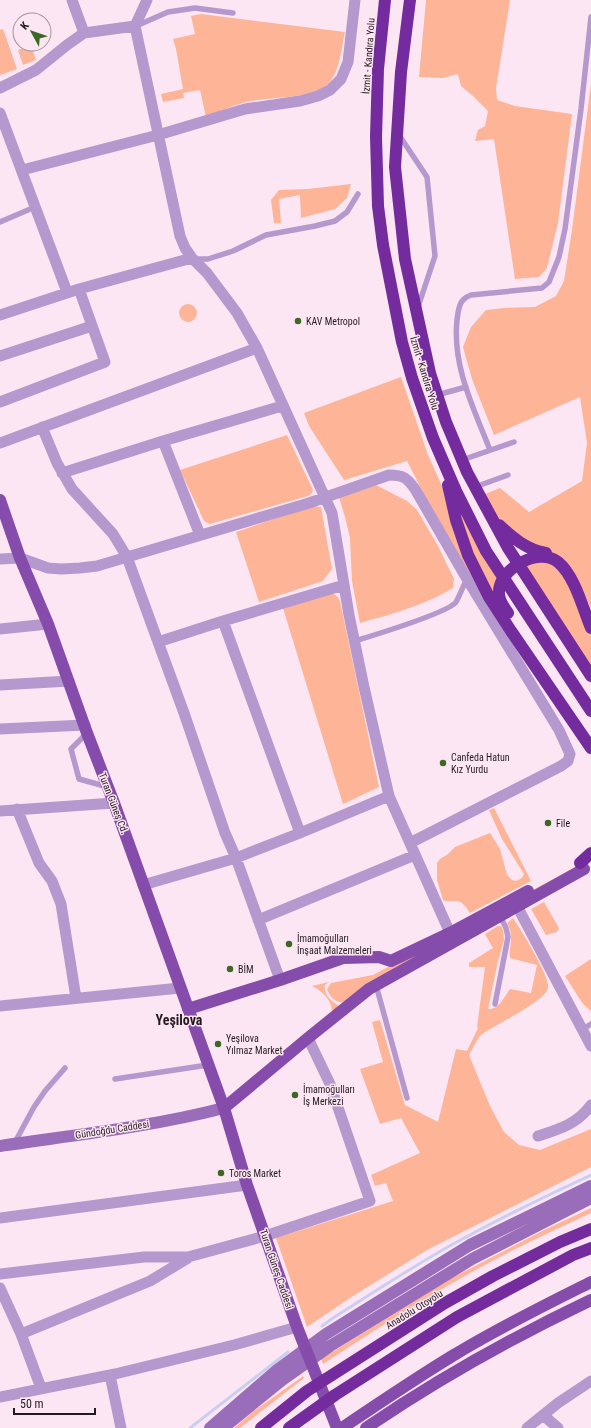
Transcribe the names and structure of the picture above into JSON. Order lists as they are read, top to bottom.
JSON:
{
  "streets": {
    "highway": ["İzmit - Kandıra Yolu", "Anadolu Otoyolu"],
    "main road": ["Turan Güneş Cd.", "Turan Güneş Caddesi"],
    "street": ["Gündoğdu Caddesi"]
  },
  "crossings": [
    ["Turan Güneş Cd.", "Gündoğdu Caddesi"],
    ["Turan Güneş Cd.", "Turan Güneş Caddesi"],
    ["Gündoğdu Caddesi", "Turan Güneş Caddesi"]
  ],
  "districts": ["Yeşilova"],
  "places": [
    "KAV Metropol",
    "Canfeda Hatun Kız Yurdu",
    "File",
    "İmamoğulları İnşaat Malzemeleri",
    "BİM",
    "Yeşilova Yılmaz Market",
    "İmamoğulları İş Merkezi",
    "Toros Market"
  ],
  "scale_bar": "50 m",
  "north": "top left"
}
